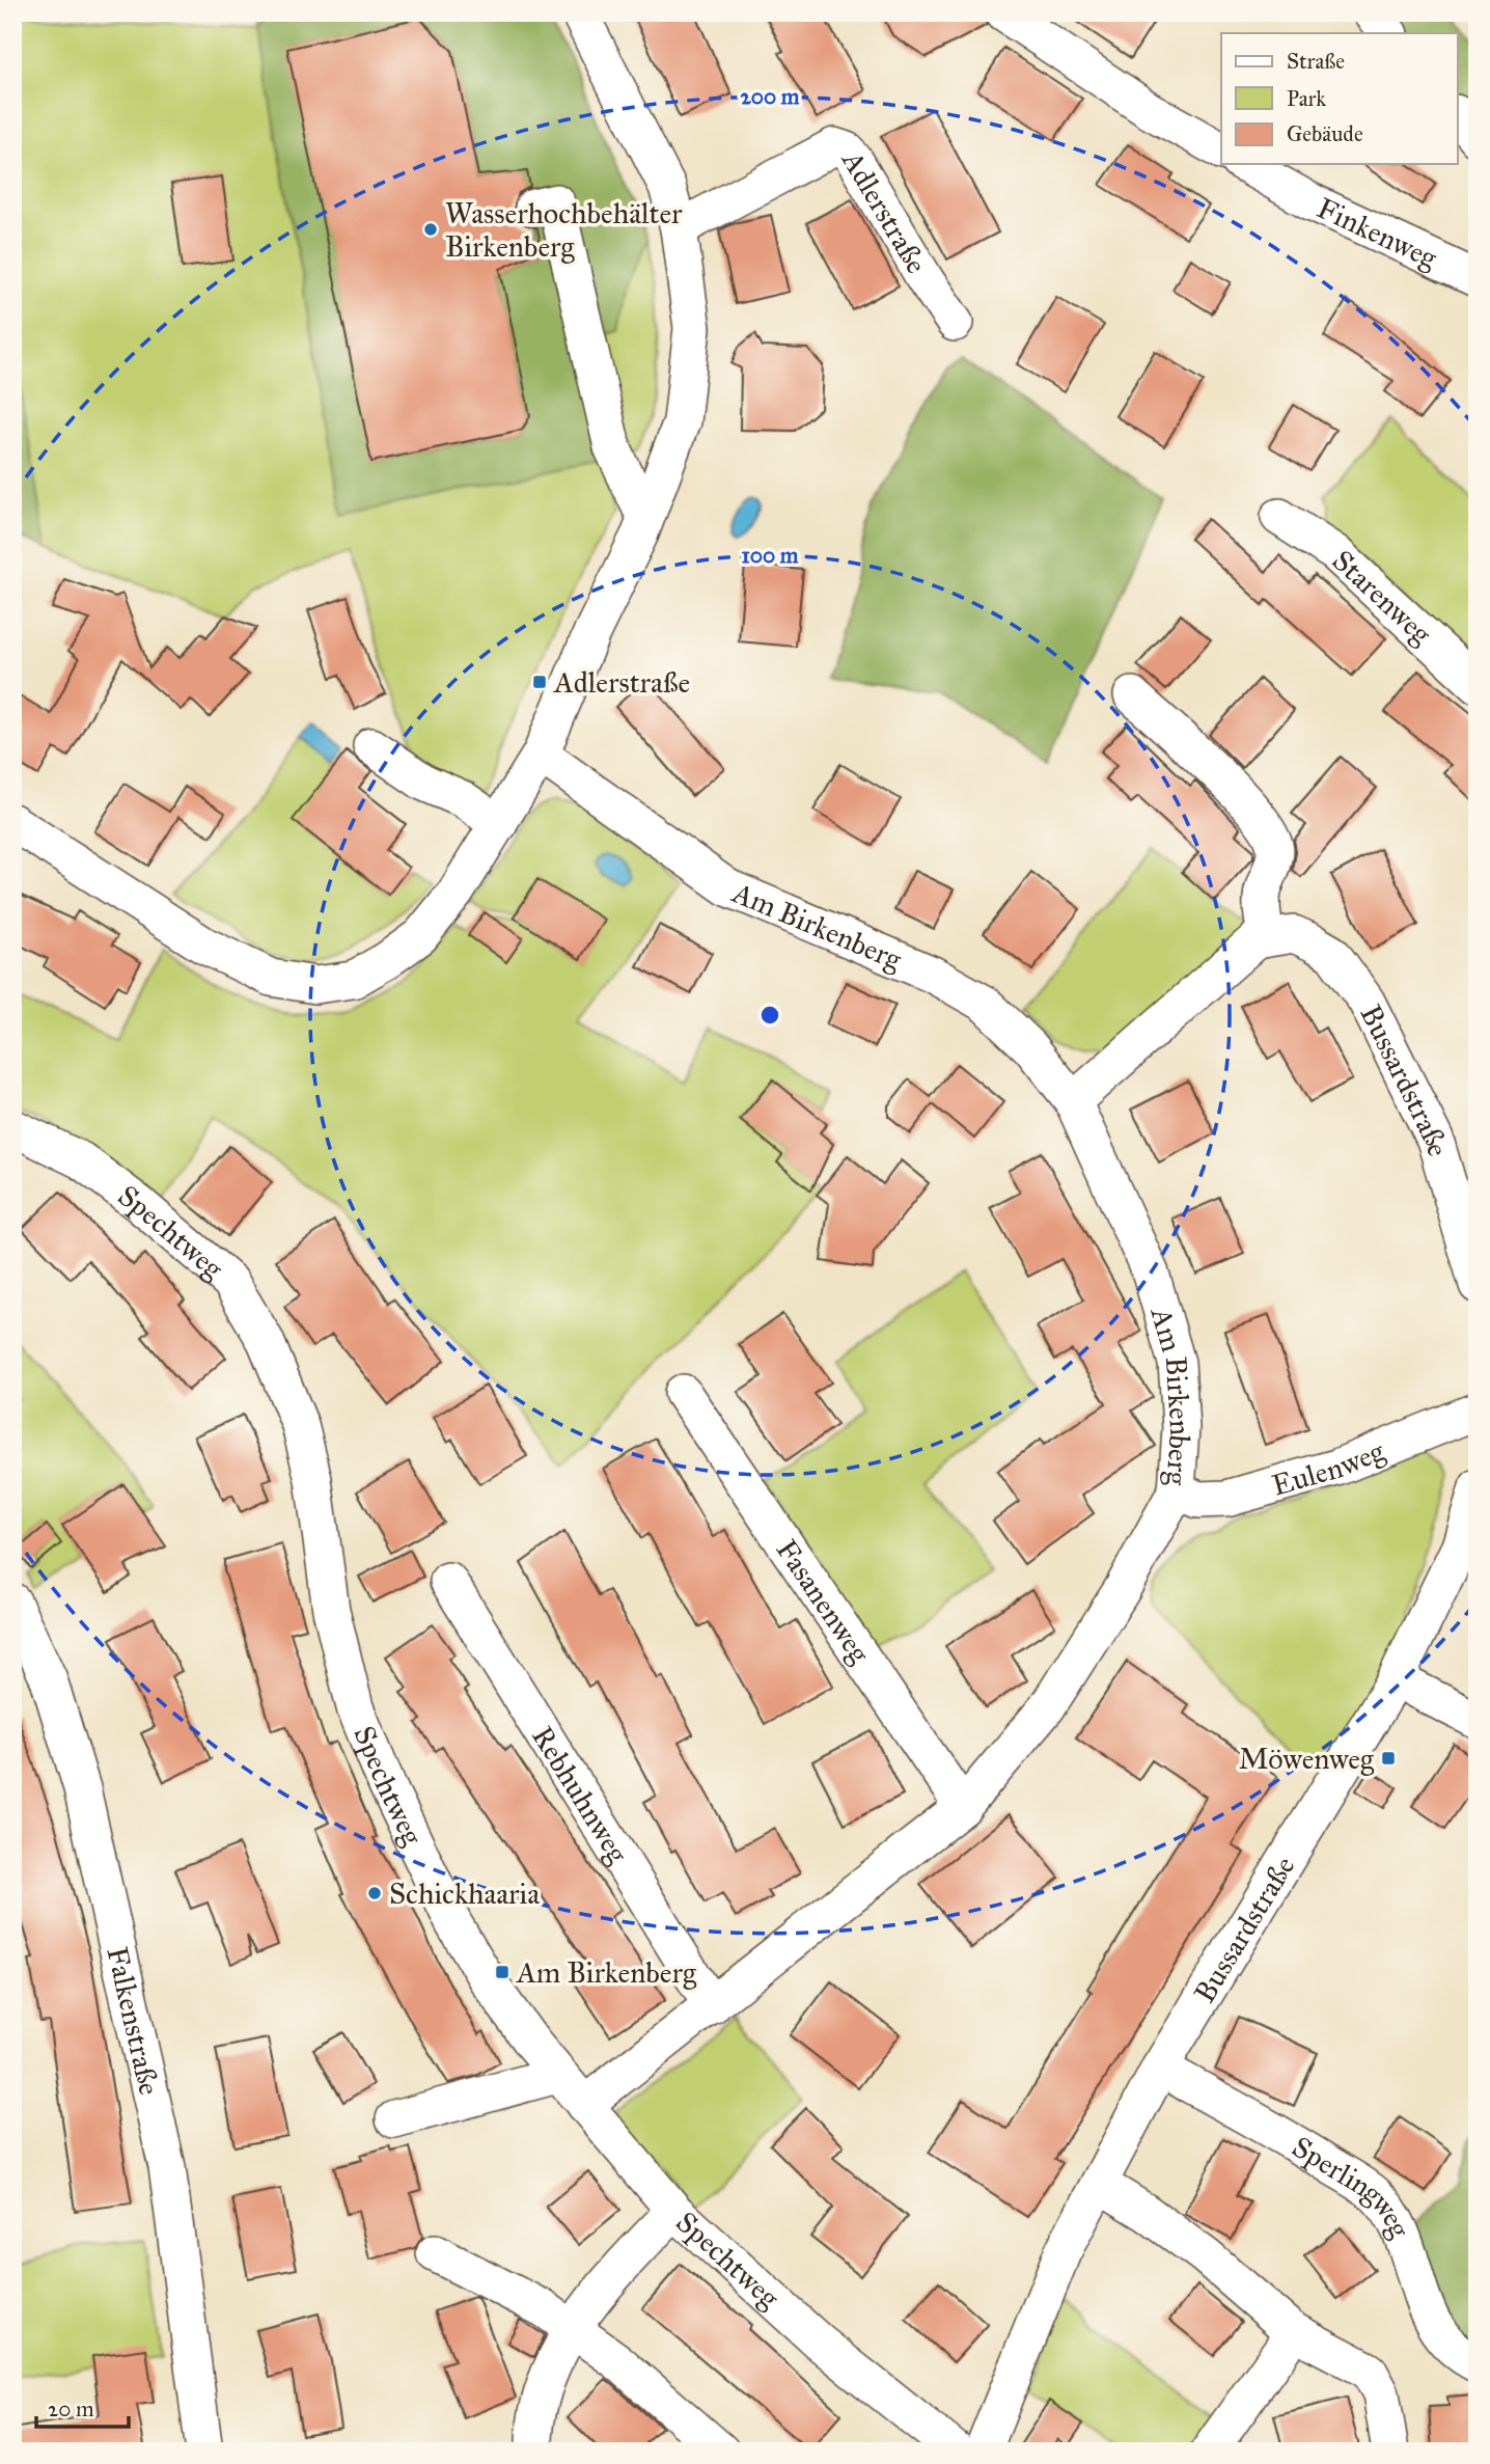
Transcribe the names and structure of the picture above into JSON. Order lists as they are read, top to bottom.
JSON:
{
  "streets": {
    "street": [
      "Adlerstraße",
      "Finkenweg",
      "Starenweg",
      "Am Birkenberg",
      "Bussardstraße",
      "Spechtweg",
      "Eulenweg",
      "Fasanenweg",
      "Rebhuhnweg",
      "Falkenstraße",
      "Sperlingweg"
    ]
  },
  "crossings": [
    ["Am Birkenberg", "Spechtweg"],
    ["Am Birkenberg", "Eulenweg"],
    ["Am Birkenberg", "Fasanenweg"],
    ["Am Birkenberg", "Rebhuhnweg"],
    ["Bussardstraße", "Sperlingweg"]
  ],
  "places": {
    "other": ["Wasserhochbehälter Birkenberg", "Schickhaaria"],
    "transit": ["Adlerstraße", "Möwenweg", "Am Birkenberg"]
  },
  "legend": ["Straße", "Park", "Gebäude"],
  "scale_bar": "20 m",
  "rings": ["200 m", "100 m"]
}
